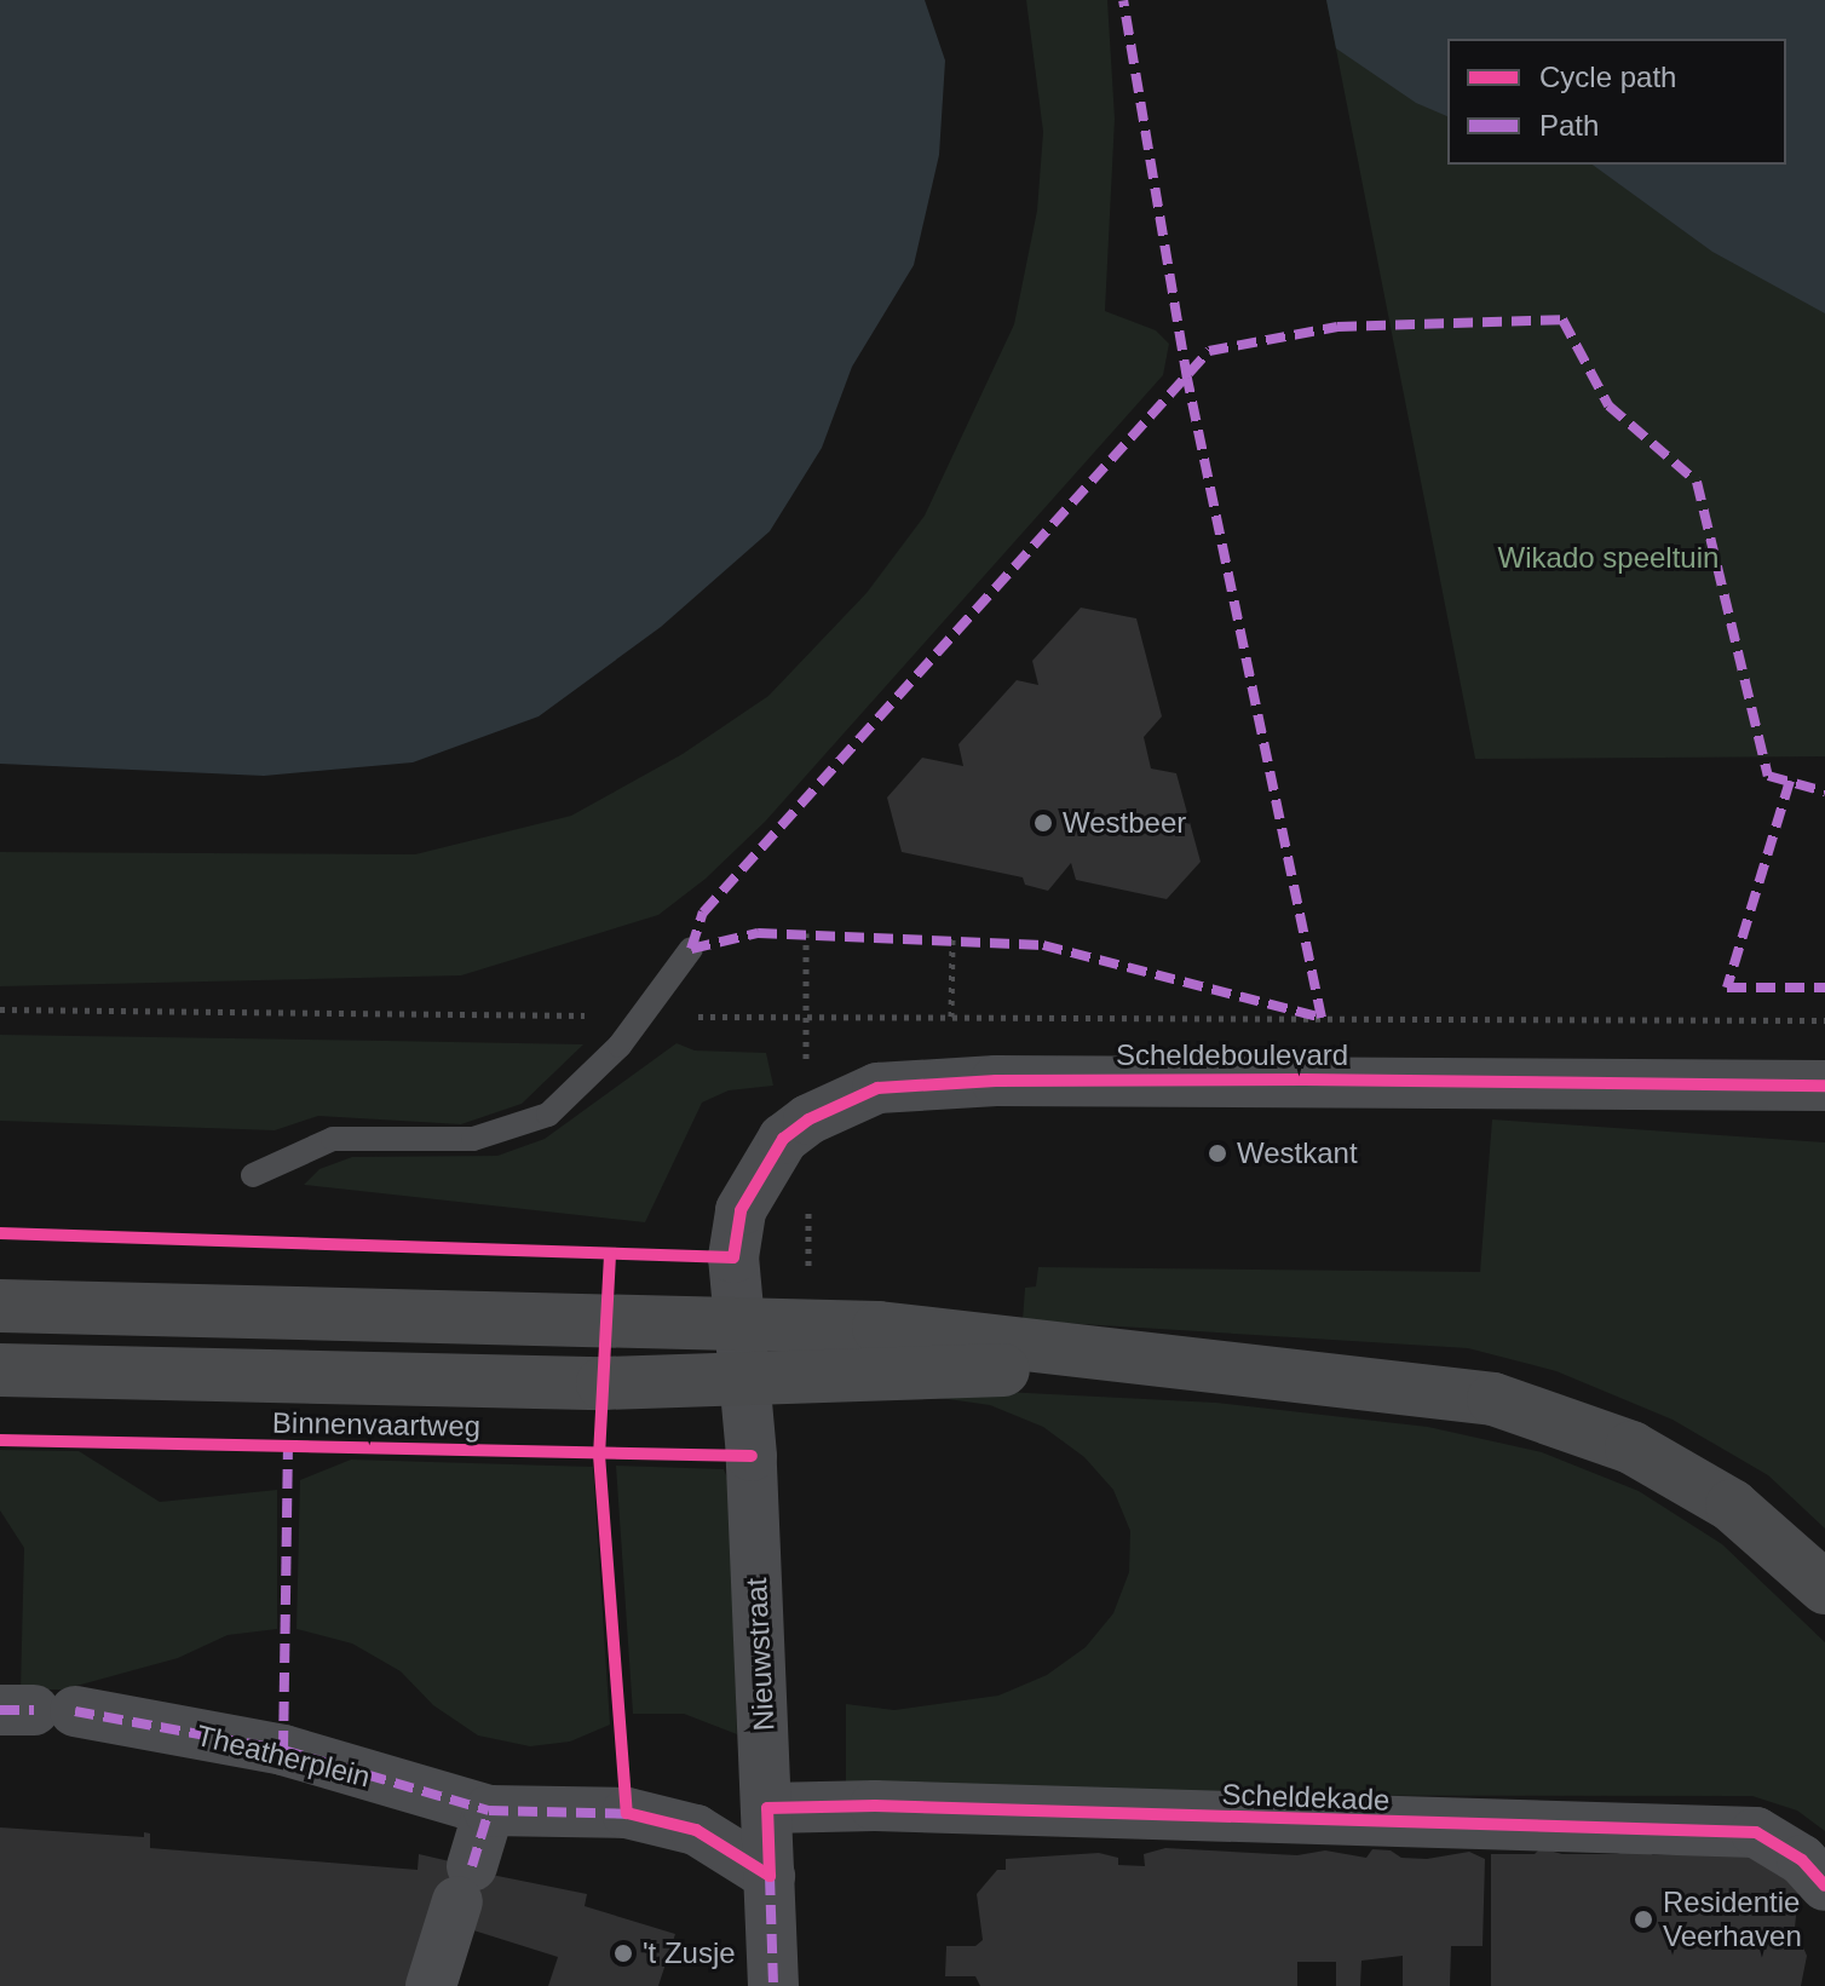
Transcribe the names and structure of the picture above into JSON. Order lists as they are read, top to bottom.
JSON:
{
  "streets": {
    "main road": ["Binnenvaartweg"],
    "street": [
      "Scheldeboulevard",
      "Nieuwstraat",
      "Theatherplein",
      "Scheldekade"
    ]
  },
  "crossings": [
    ["Scheldeboulevard", "Nieuwstraat"],
    ["Binnenvaartweg", "Nieuwstraat"],
    ["Nieuwstraat", "Theatherplein"],
    ["Nieuwstraat", "Scheldekade"]
  ],
  "parks": ["Wikado speeltuin"],
  "places": [
    "Westbeer",
    "Westkant",
    "Residentie Veerhaven",
    "'t Zusje"
  ],
  "legend": ["Cycle path", "Path"]
}
